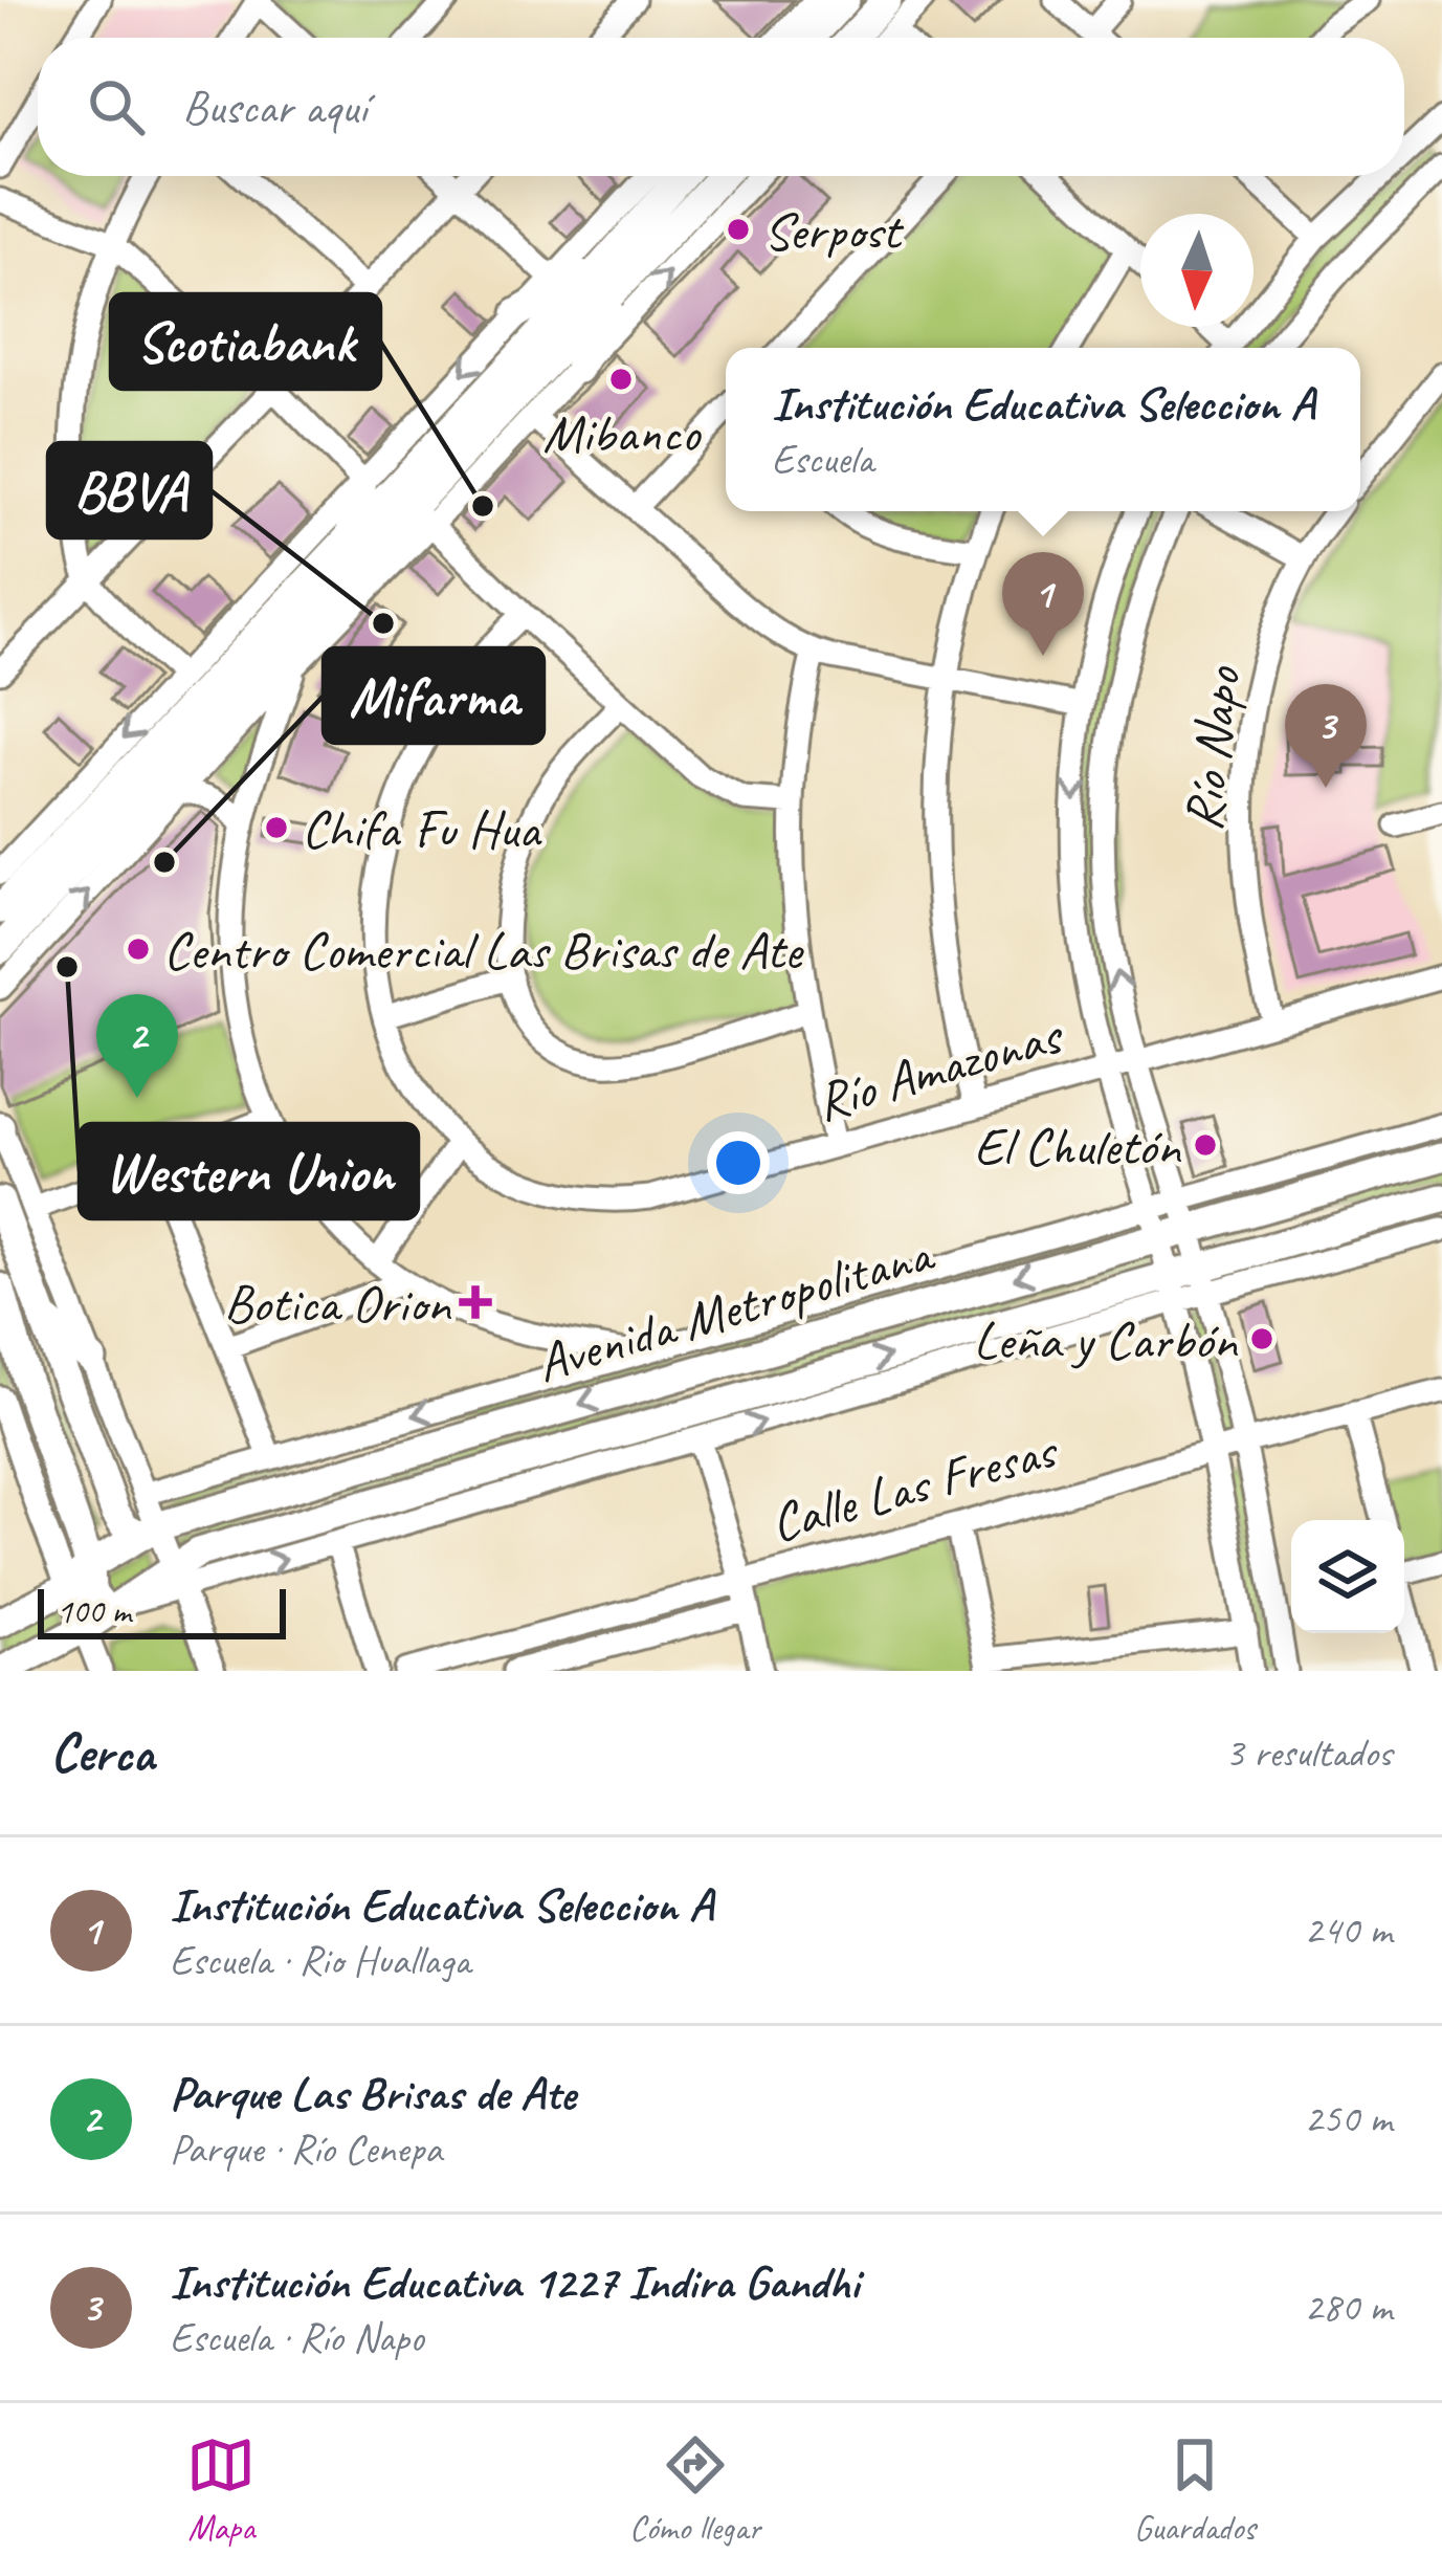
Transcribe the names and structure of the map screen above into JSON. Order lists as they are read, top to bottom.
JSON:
{
  "streets": {
    "main road": ["Avenida Metropolitana"],
    "street": ["Río Napo", "Río Amazonas", "Calle Las Fresas"]
  },
  "crossings": [
    ["Río Napo", "Río Amazonas"]
  ],
  "places": {
    "other": [
      "Serpost",
      "Mibanco",
      "Scotiabank",
      "BBVA",
      "Chifa Fu Hua",
      "Mifarma",
      "Centro Comercial Las Brisas de Ate",
      "Western Union",
      "El Chuletón",
      "Leña y Carbón"
    ],
    "health": ["Botica Orion"]
  },
  "scale_bar": "100 m",
  "north": "bottom",
  "page": {
    "search": "Buscar aquí",
    "popup": ["Institución Educativa Seleccion A", "Escuela"],
    "pins": ["1", "3", "2"],
    "scale": "100 m",
    "heading": ["Cerca", "3 resultados"],
    "list": [
      {
        "mark": "1",
        "name": "Institución Educativa Seleccion A",
        "note": "Escuela · Rio Huallaga",
        "value": "240 m"
      },
      {
        "mark": "2",
        "name": "Parque Las Brisas de Ate",
        "note": "Parque · Río Cenepa",
        "value": "250 m"
      },
      {
        "mark": "3",
        "name": "Institución Educativa 1227 Indira Gandhi",
        "note": "Escuela · Río Napo",
        "value": "280 m"
      }
    ],
    "nav": ["Mapa", "Cómo llegar", "Guardados"]
  }
}
